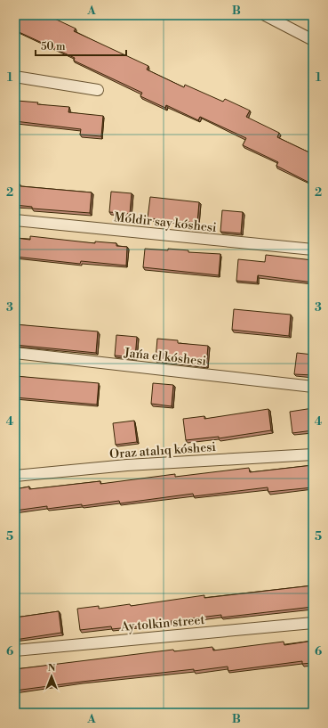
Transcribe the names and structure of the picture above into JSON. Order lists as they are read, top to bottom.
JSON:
{
  "streets": {
    "street": [
      "Móldir say kóshesi",
      "Jańa el kóshesi",
      "Oraz atalıq kóshesi",
      "Ay tolkin street"
    ]
  },
  "scale_bar": "50 m",
  "north": "top",
  "grid": {
    "columns": ["A", "B"],
    "rows": [
      "1",
      "2",
      "3",
      "4",
      "5",
      "6"
    ]
  }
}
